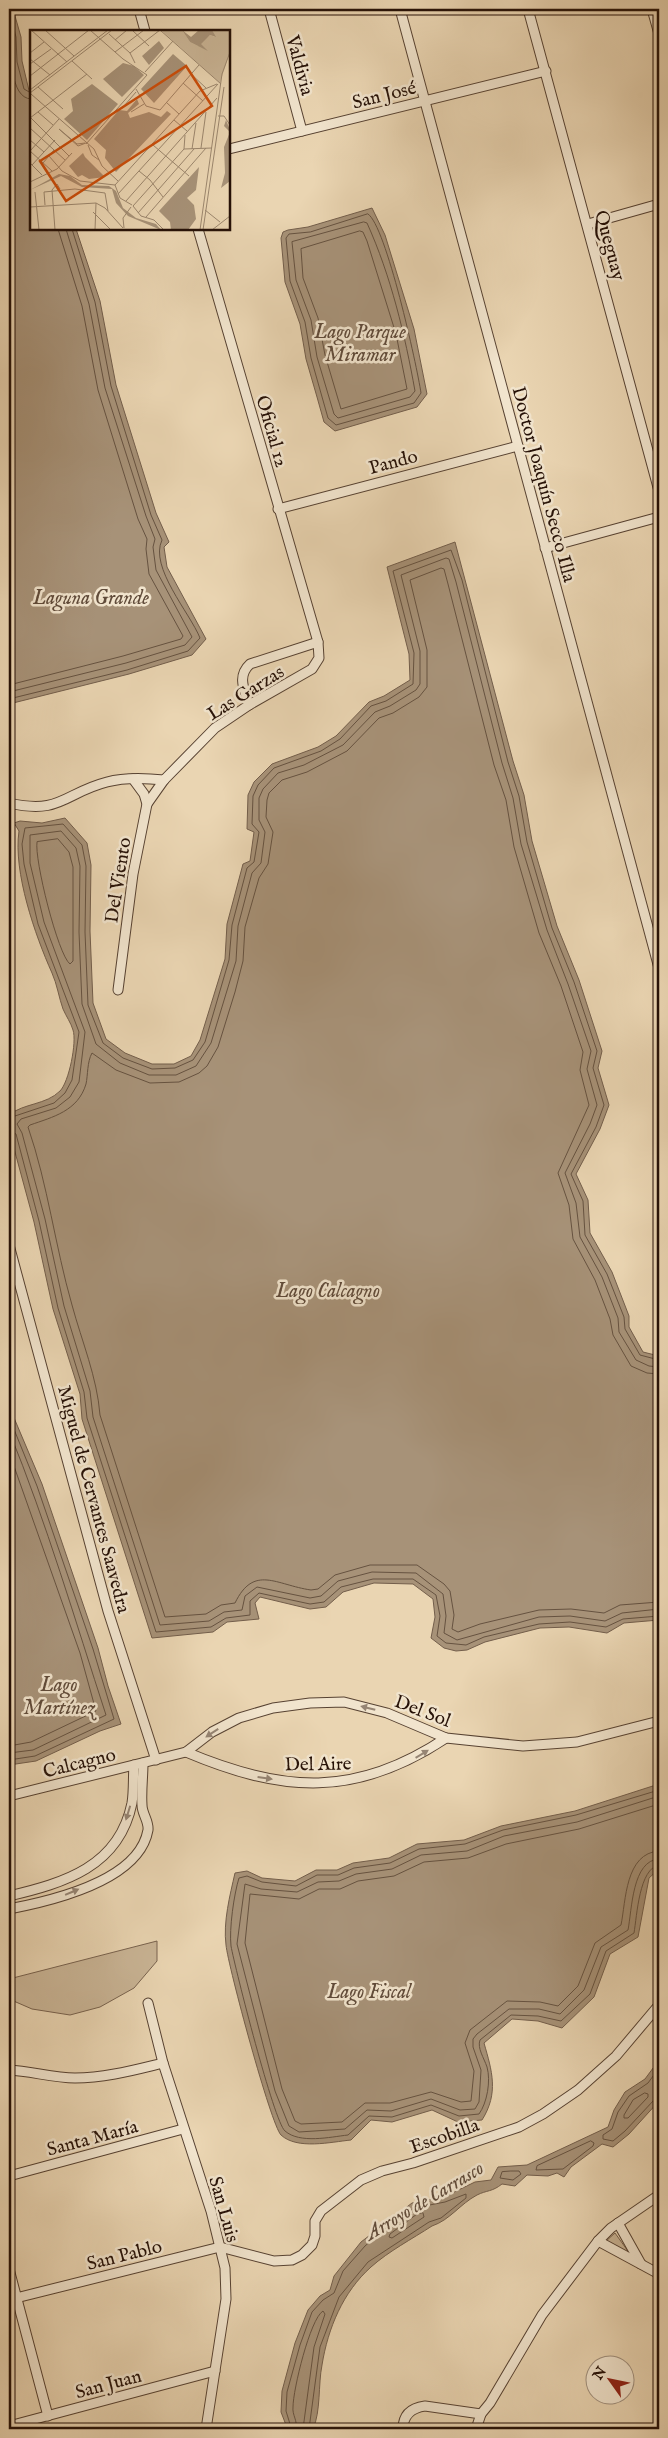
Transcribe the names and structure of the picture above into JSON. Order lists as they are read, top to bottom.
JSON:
{
  "streets": {
    "street": [
      "Valdivia",
      "San José",
      "Queguay",
      "Oficial 12",
      "Pando",
      "Doctor Joaquín Secco Illa",
      "Las Garzas",
      "Del Viento",
      "Miguel de Cervantes Saavedra",
      "Del Sol",
      "Calcagno",
      "Del Aire",
      "Escobilla",
      "Santa María",
      "San Luis",
      "San Pablo",
      "San Juan"
    ]
  },
  "crossings": [
    ["Valdivia", "San José"],
    ["San José", "Queguay"],
    ["San José", "Doctor Joaquín Secco Illa"],
    ["Oficial 12", "Pando"],
    ["Oficial 12", "Las Garzas"],
    ["Pando", "Doctor Joaquín Secco Illa"],
    ["Las Garzas", "Del Viento"],
    ["Miguel de Cervantes Saavedra", "Calcagno"],
    ["Del Sol", "Calcagno"],
    ["Del Sol", "Del Aire"],
    ["Calcagno", "Del Aire"],
    ["Escobilla", "San Pablo"],
    ["Santa María", "San Luis"],
    ["San Luis", "San Pablo"],
    ["San Luis", "San Juan"]
  ],
  "one_way": ["Del Sol", "Del Aire"],
  "water": [
    "Lago Parque Miramar",
    "Laguna Grande",
    "Lago Calcagno",
    "Lago Martínez",
    "Lago Fiscal",
    "Arroyo de Carrasco"
  ],
  "north": "top left"
}
